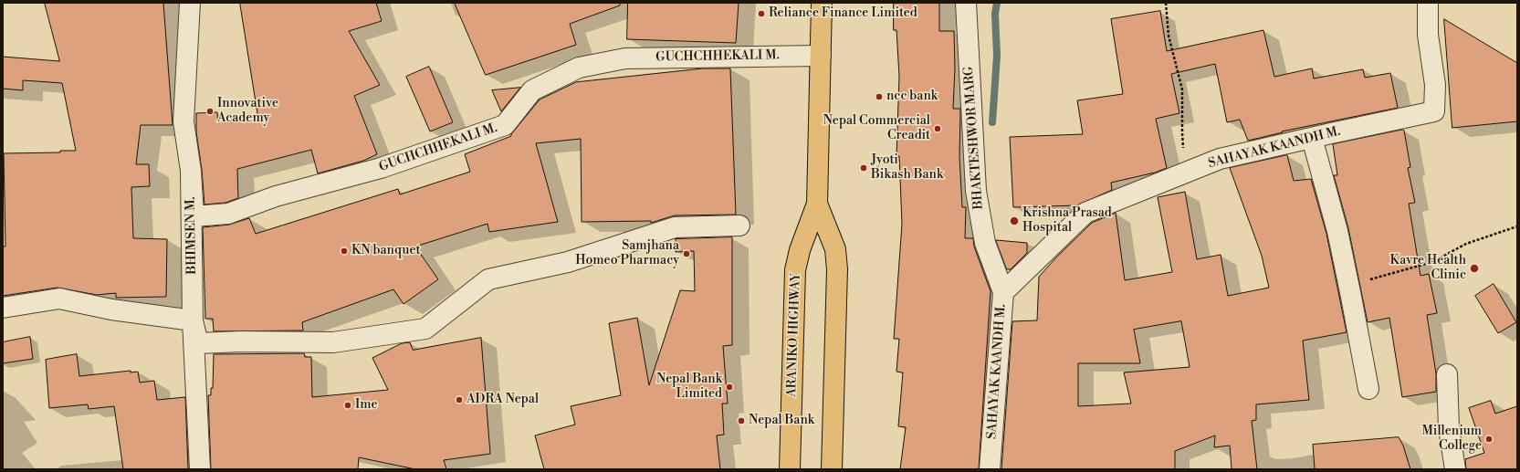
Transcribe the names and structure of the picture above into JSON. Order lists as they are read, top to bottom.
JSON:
{
  "streets": {
    "highway": ["ARANIKO HIGHWAY"],
    "street": [
      "GUCHCHHEKALI M.",
      "BHAKTESHWOR MARG",
      "SAHAYAK KAANDH M.",
      "BHIMSEN M."
    ]
  },
  "crossings": [
    ["GUCHCHHEKALI M.", "BHIMSEN M."],
    ["GUCHCHHEKALI M.", "ARANIKO HIGHWAY"],
    ["BHAKTESHWOR MARG", "SAHAYAK KAANDH M."]
  ],
  "places": [
    "Reliance Finance Limited",
    "ncc bank",
    "Innovative Academy",
    "Nepal Commercial Creadit",
    "Jyoti Bikash Bank",
    "Krishna Prasad Hospital",
    "KN banquet",
    "Samjhana Homeo Pharmacy",
    "Kavre Health Clinic",
    "Nepal Bank Limited",
    "ADRA Nepal",
    "Ime",
    "Nepal Bank",
    "Millenium College"
  ]
}
